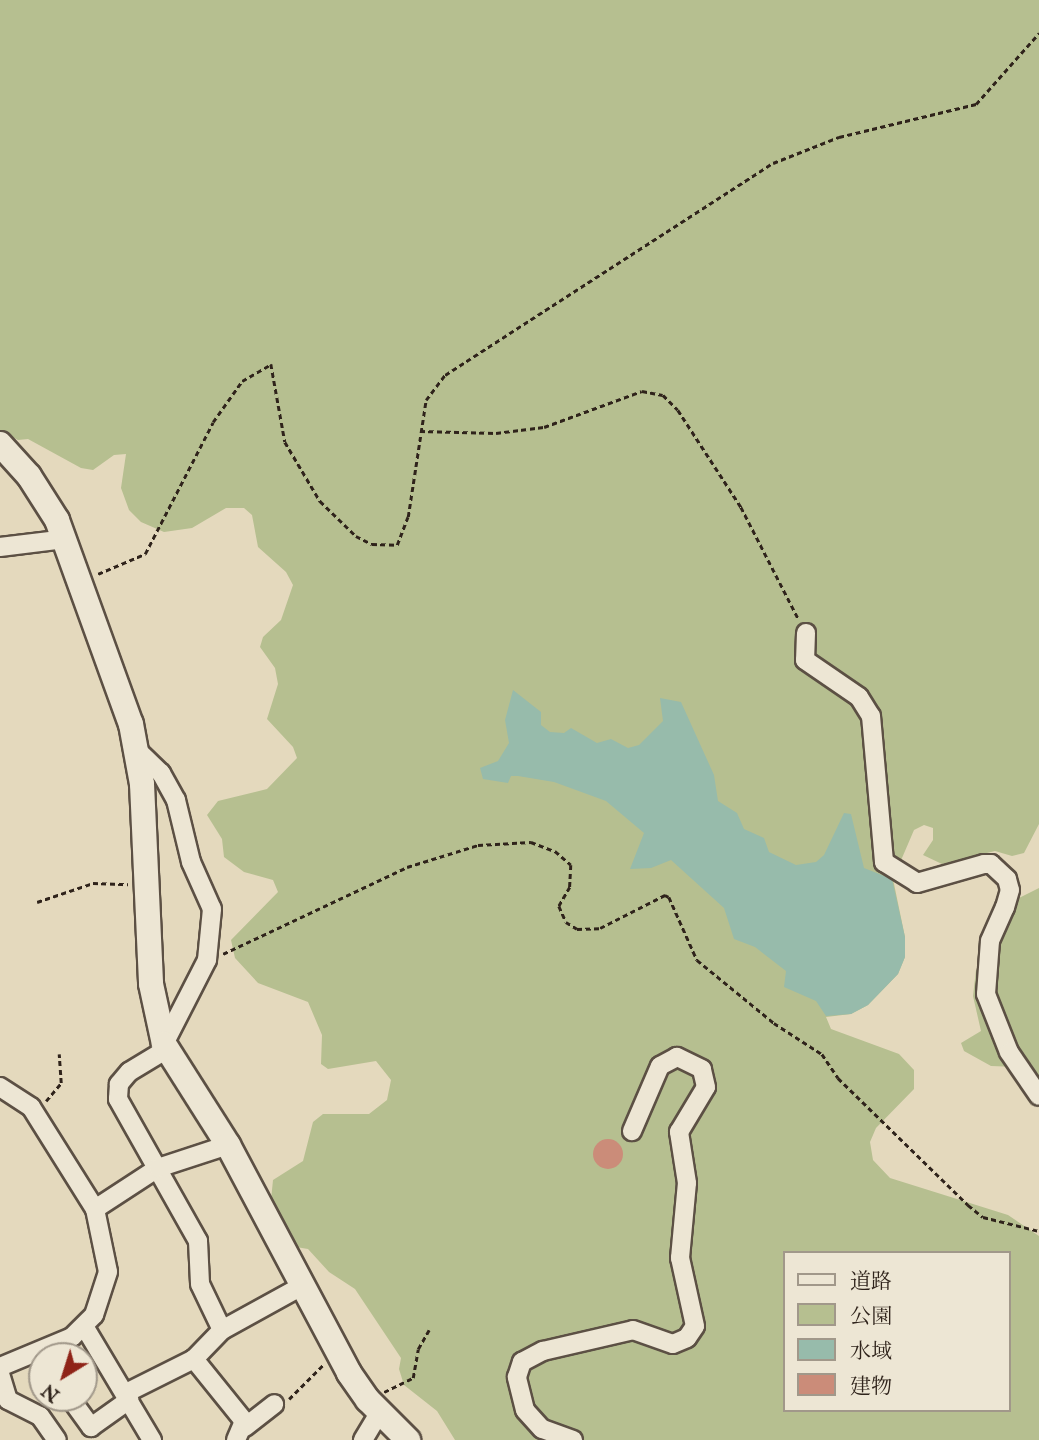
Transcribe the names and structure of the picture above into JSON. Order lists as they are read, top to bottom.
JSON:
{
  "legend": [
    "道路",
    "公園",
    "水域",
    "建物"
  ],
  "north": "bottom left"
}
